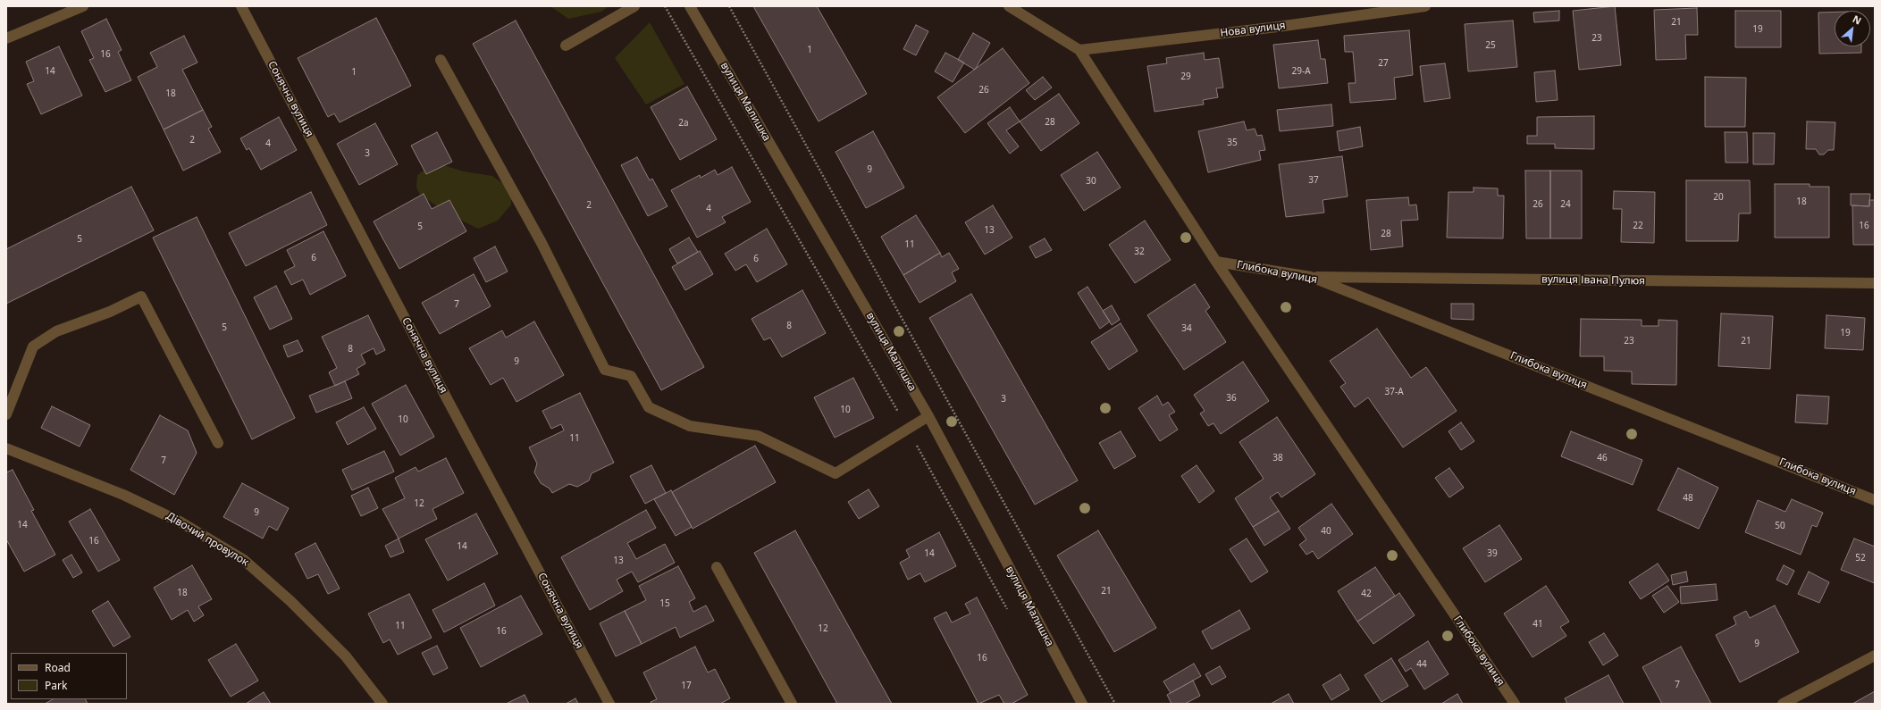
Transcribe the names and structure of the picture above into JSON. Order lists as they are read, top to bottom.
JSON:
{
  "streets": {
    "street": [
      "Нова вулиця",
      "Сонячна вулиця",
      "вулиця Малишка",
      "Глибока вулиця",
      "вулиця Івана Пулюя",
      "Дівочий провулок"
    ]
  },
  "crossings": [
    ["Нова вулиця", "Глибока вулиця"],
    ["Глибока вулиця", "вулиця Івана Пулюя"]
  ],
  "house_numbers": [
    "21",
    "19",
    "23",
    "25",
    "1",
    "16",
    "27",
    "14",
    "29-А",
    "1",
    "29",
    "26",
    "18",
    "28",
    "2а",
    "2",
    "35",
    "4",
    "3",
    "9",
    "37",
    "30",
    "20",
    "18",
    "26",
    "24",
    "2",
    "4",
    "22",
    "16",
    "5",
    "13",
    "28",
    "5",
    "11",
    "32",
    "6",
    "6",
    "7",
    "8",
    "5",
    "34",
    "19",
    "23",
    "21",
    "8",
    "9",
    "37-А",
    "36",
    "3",
    "10",
    "10",
    "11",
    "38",
    "46",
    "7",
    "48",
    "12",
    "9",
    "14",
    "50",
    "40",
    "16",
    "14",
    "14",
    "39",
    "52",
    "13",
    "21",
    "18",
    "42",
    "15",
    "41",
    "11",
    "12",
    "16",
    "9",
    "16",
    "44",
    "7",
    "17"
  ],
  "legend": ["Road", "Park"],
  "north": "top right"
}
